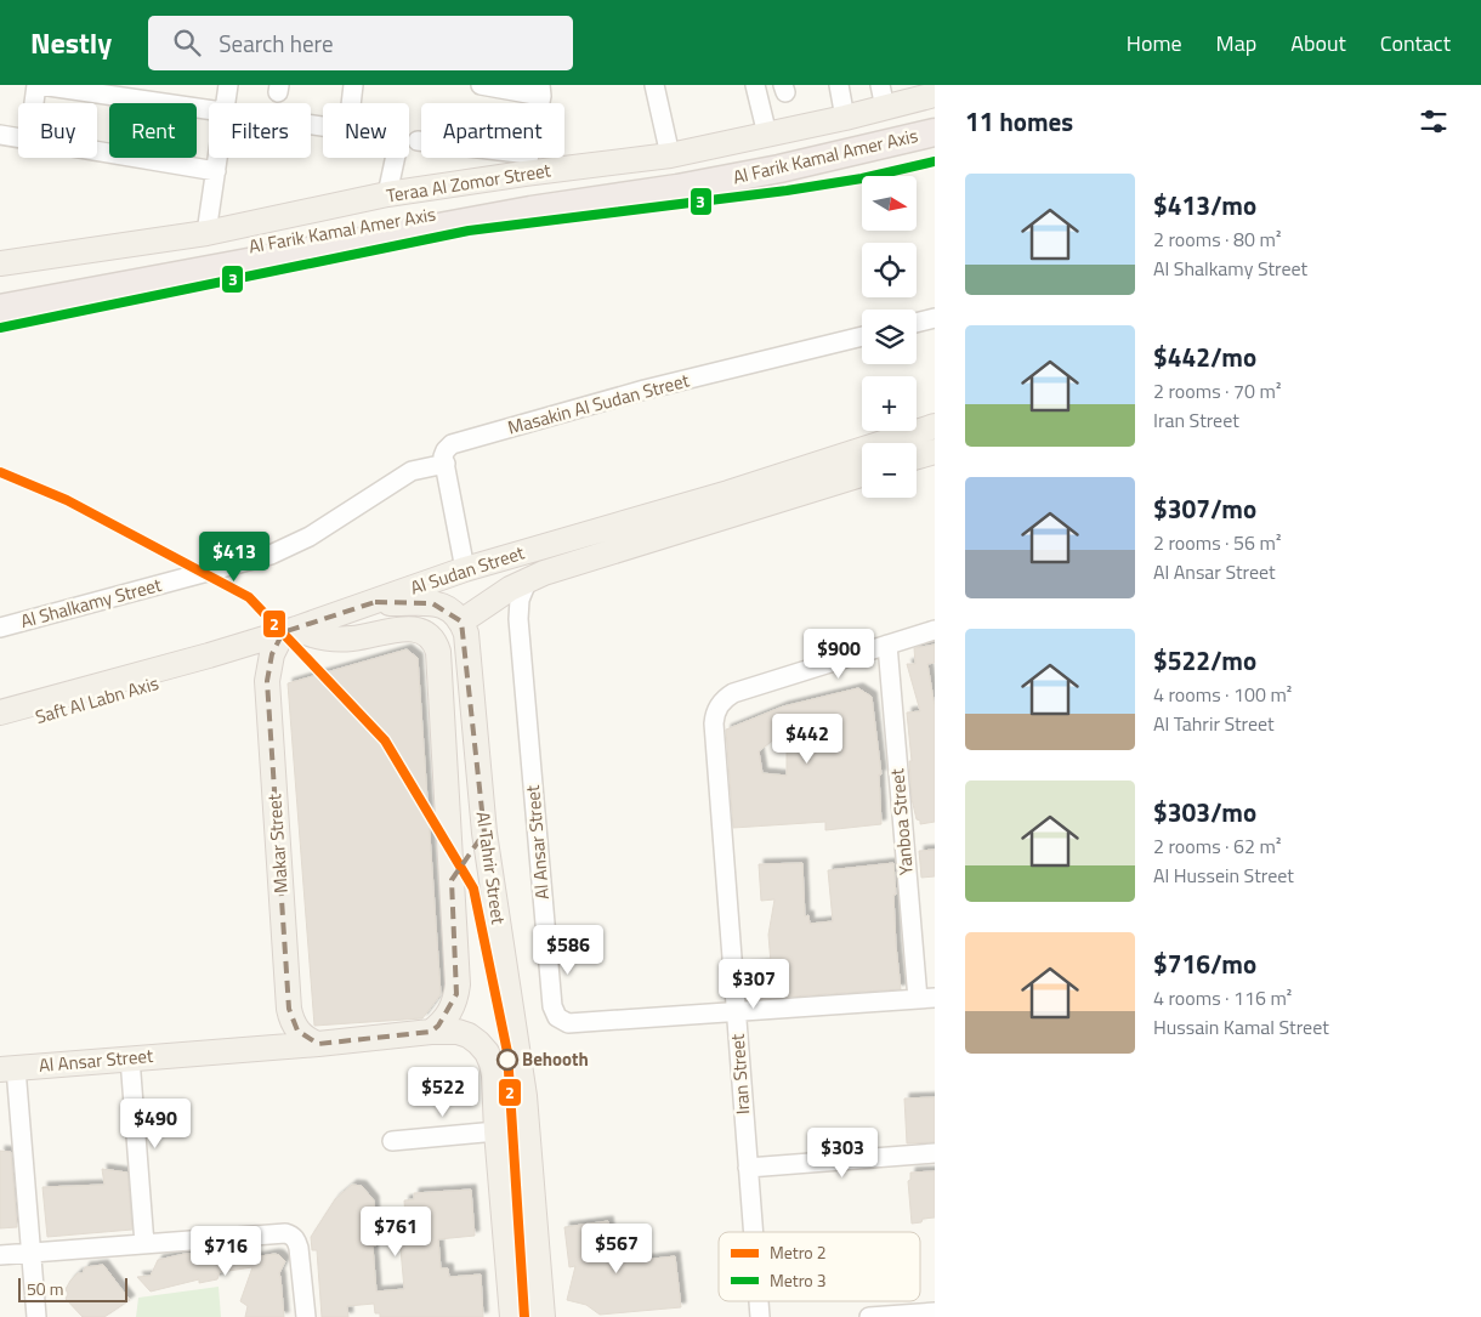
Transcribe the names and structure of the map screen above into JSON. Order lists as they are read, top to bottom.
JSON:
{
  "streets": {
    "highway": ["Al Farik Kamal Amer Axis"],
    "main road": [
      "Teraa Al Zomor Street",
      "Al Sudan Street",
      "Saft Al Labn Axis",
      "Al Ansar Street",
      "Makar Street",
      "Al Tahrir Street"
    ],
    "street": [
      "Masakin Al Sudan Street",
      "Al Shalkamy Street",
      "Yanboa Street",
      "Iran Street"
    ]
  },
  "crossings": [
    ["Al Farik Kamal Amer Axis", "Teraa Al Zomor Street"],
    ["Masakin Al Sudan Street", "Al Shalkamy Street"],
    ["Al Sudan Street", "Saft Al Labn Axis"],
    ["Al Sudan Street", "Al Ansar Street"],
    ["Al Sudan Street", "Makar Street"],
    ["Al Sudan Street", "Al Tahrir Street"],
    ["Yanboa Street", "Al Ansar Street"],
    ["Yanboa Street", "Iran Street"],
    ["Al Ansar Street", "Makar Street"],
    ["Al Ansar Street", "Al Tahrir Street"],
    ["Al Ansar Street", "Iran Street"]
  ],
  "places": ["Behooth"],
  "lines": ["metro line 3", "metro line 2"],
  "legend": ["Metro 2", "Metro 3"],
  "scale_bar": "50 m",
  "north": "right",
  "page": {
    "header": "Nestly",
    "search": "Search here",
    "nav": [
      "Home",
      "Map",
      "About",
      "Contact"
    ],
    "heading": "11 homes",
    "chip": [
      "Buy",
      "Rent",
      "Filters",
      "New",
      "Apartment"
    ],
    "list": [
      {
        "name": "$413/mo",
        "note": "2 rooms · 80 m² · Al Shalkamy Street"
      },
      {
        "name": "$442/mo",
        "note": "2 rooms · 70 m² · Iran Street"
      },
      {
        "name": "$307/mo",
        "note": "2 rooms · 56 m² · Al Ansar Street"
      },
      {
        "name": "$522/mo",
        "note": "4 rooms · 100 m² · Al Tahrir Street"
      },
      {
        "name": "$303/mo",
        "note": "2 rooms · 62 m² · Al Hussein Street"
      },
      {
        "name": "$716/mo",
        "note": "4 rooms · 116 m² · Hussain Kamal Street"
      }
    ],
    "map_buttons": ["+", "−"],
    "price": [
      "$413",
      "$900",
      "$442",
      "$586",
      "$307",
      "$522",
      "$490",
      "$303",
      "$761",
      "$567",
      "$716"
    ],
    "scale": "50 m"
  }
}
